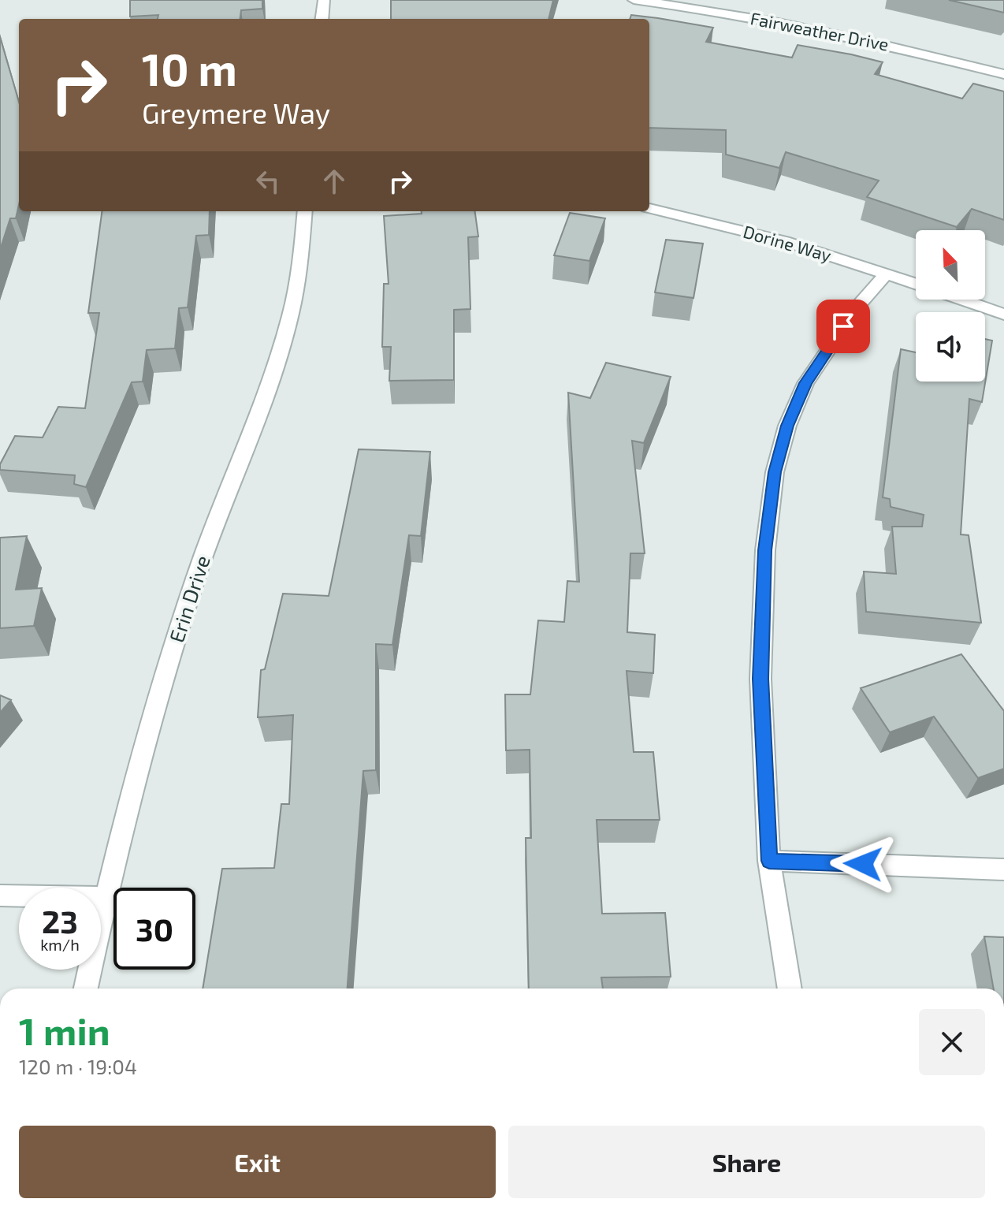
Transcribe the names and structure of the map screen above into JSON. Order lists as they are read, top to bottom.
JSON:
{
  "streets": {
    "street": ["Fairweather Drive", "Dorine Way", "Erin Drive"]
  },
  "north": "top left",
  "page": {
    "turn": ["10 m", "Greymere Way"],
    "speed": "23 km/h",
    "limit": "30",
    "heading": ["1 min", "120 m · 19:04"],
    "buttons": ["Exit", "Share"]
  }
}
